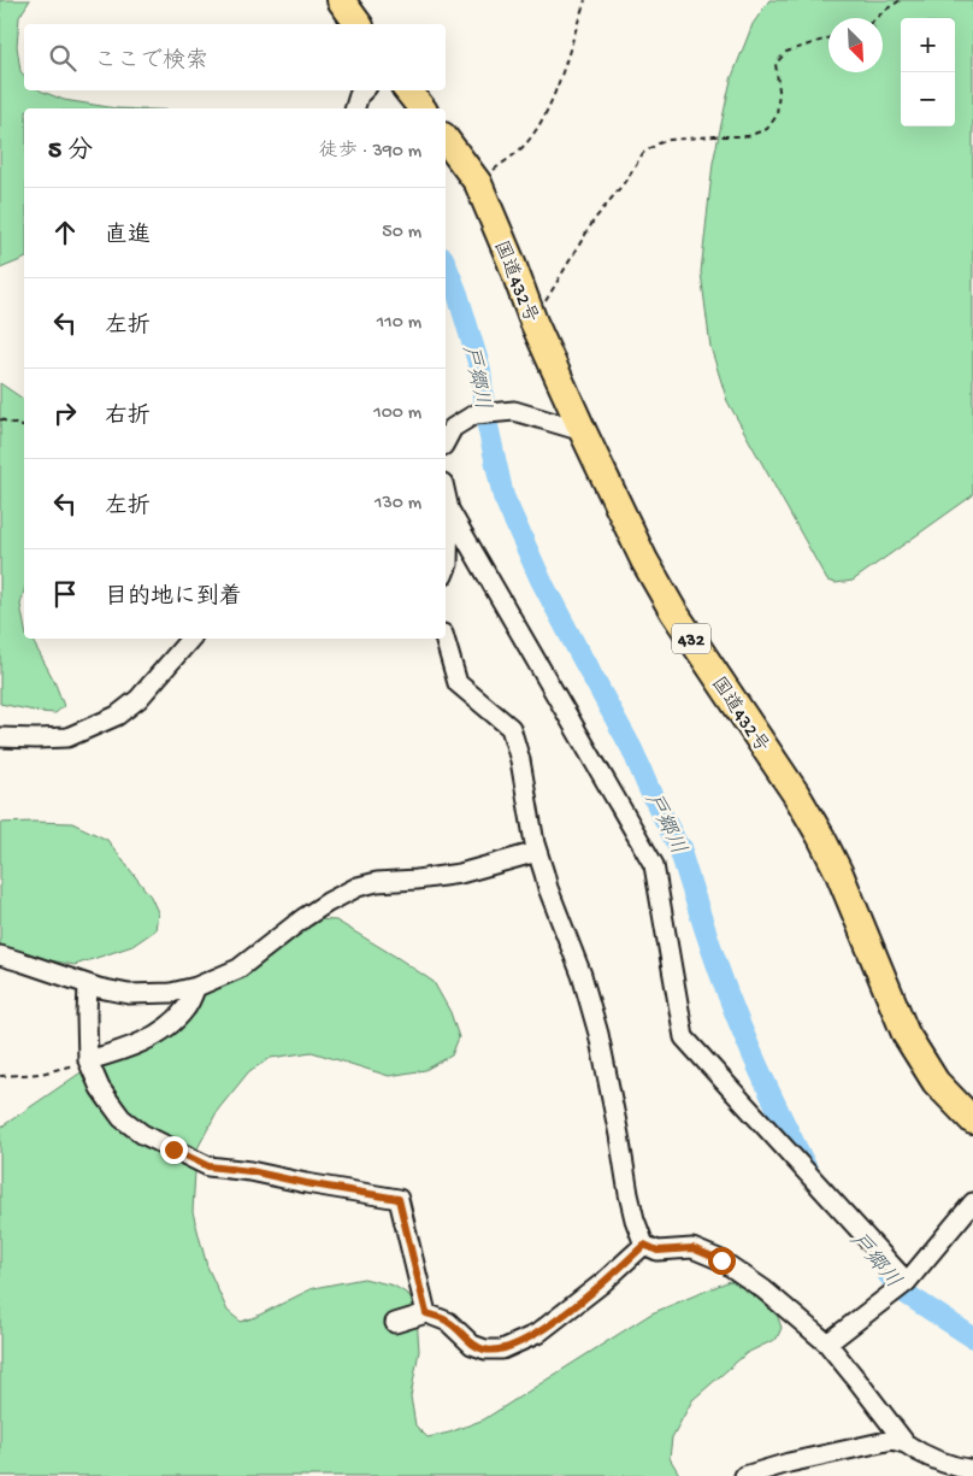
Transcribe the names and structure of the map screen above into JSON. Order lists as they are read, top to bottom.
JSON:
{
  "streets": {
    "highway": ["国道432号", "432"]
  },
  "water": ["戸郷川"],
  "north": "bottom right",
  "page": {
    "map_buttons": ["+", "−"],
    "search": "ここで検索",
    "heading": ["5 分", "徒歩 · 390 m"],
    "list": [
      ["直進", "50 m"],
      ["左折", "110 m"],
      ["右折", "100 m"],
      ["左折", "130 m"],
      "目的地に到着"
    ]
  }
}
